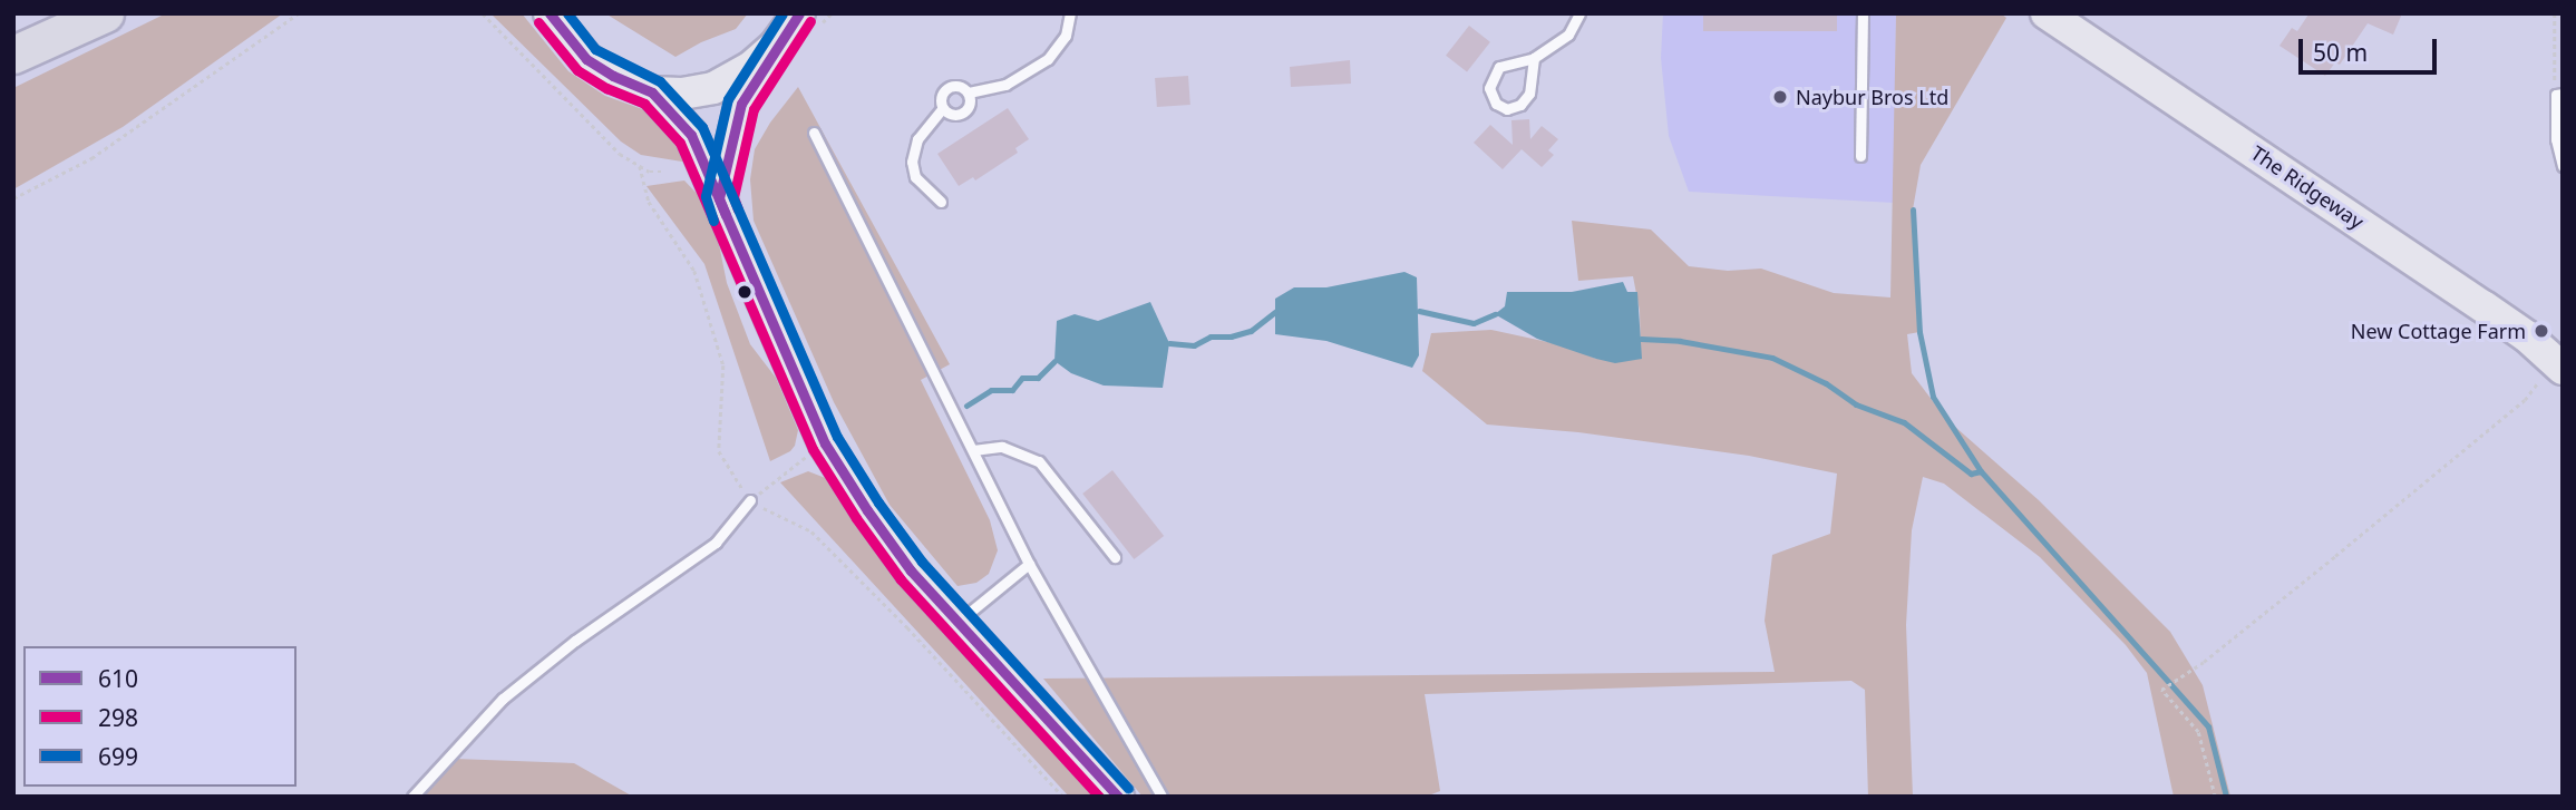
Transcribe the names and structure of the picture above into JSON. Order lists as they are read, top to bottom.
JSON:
{
  "streets": {
    "main road": ["The Ridgeway"]
  },
  "places": ["Naybur Bros Ltd", "New Cottage Farm"],
  "lines": ["transit line 610", "transit line 699", "transit line 298"],
  "legend": ["610", "298", "699"],
  "scale_bar": "50 m"
}
